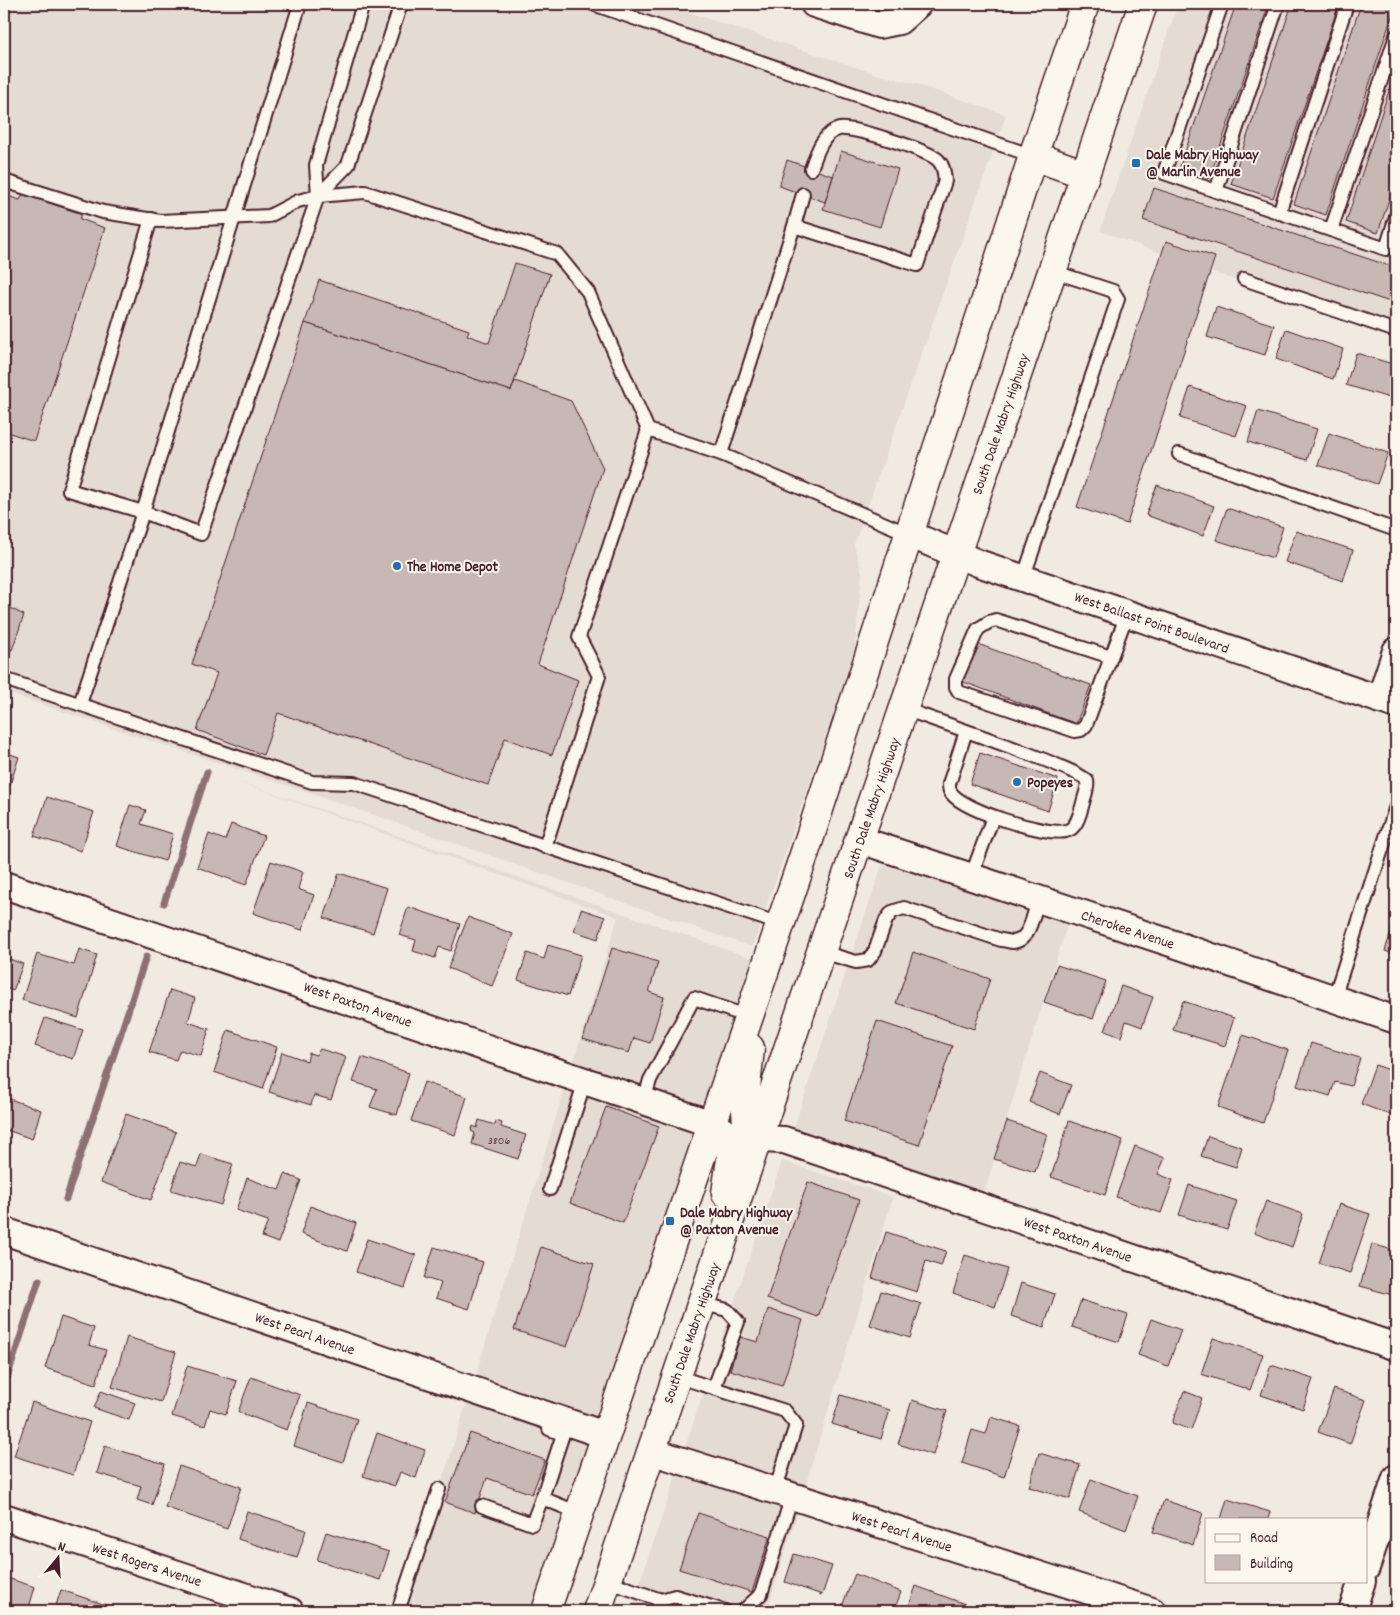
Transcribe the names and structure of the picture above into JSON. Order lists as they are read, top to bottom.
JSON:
{
  "streets": {
    "main road": ["South Dale Mabry Highway"],
    "street": [
      "West Ballast Point Boulevard",
      "Cherokee Avenue",
      "West Paxton Avenue",
      "West Pearl Avenue",
      "West Rogers Avenue"
    ]
  },
  "crossings": [
    ["South Dale Mabry Highway", "West Ballast Point Boulevard"],
    ["South Dale Mabry Highway", "Cherokee Avenue"],
    ["South Dale Mabry Highway", "West Paxton Avenue"],
    ["South Dale Mabry Highway", "West Pearl Avenue"]
  ],
  "places": {
    "transit": ["Dale Mabry Highway @ Marlin Avenue", "Dale Mabry Highway @ Paxton Avenue"],
    "other": ["The Home Depot", "Popeyes"]
  },
  "house_numbers": ["3806"],
  "legend": ["Road", "Building"],
  "north": "top"
}
